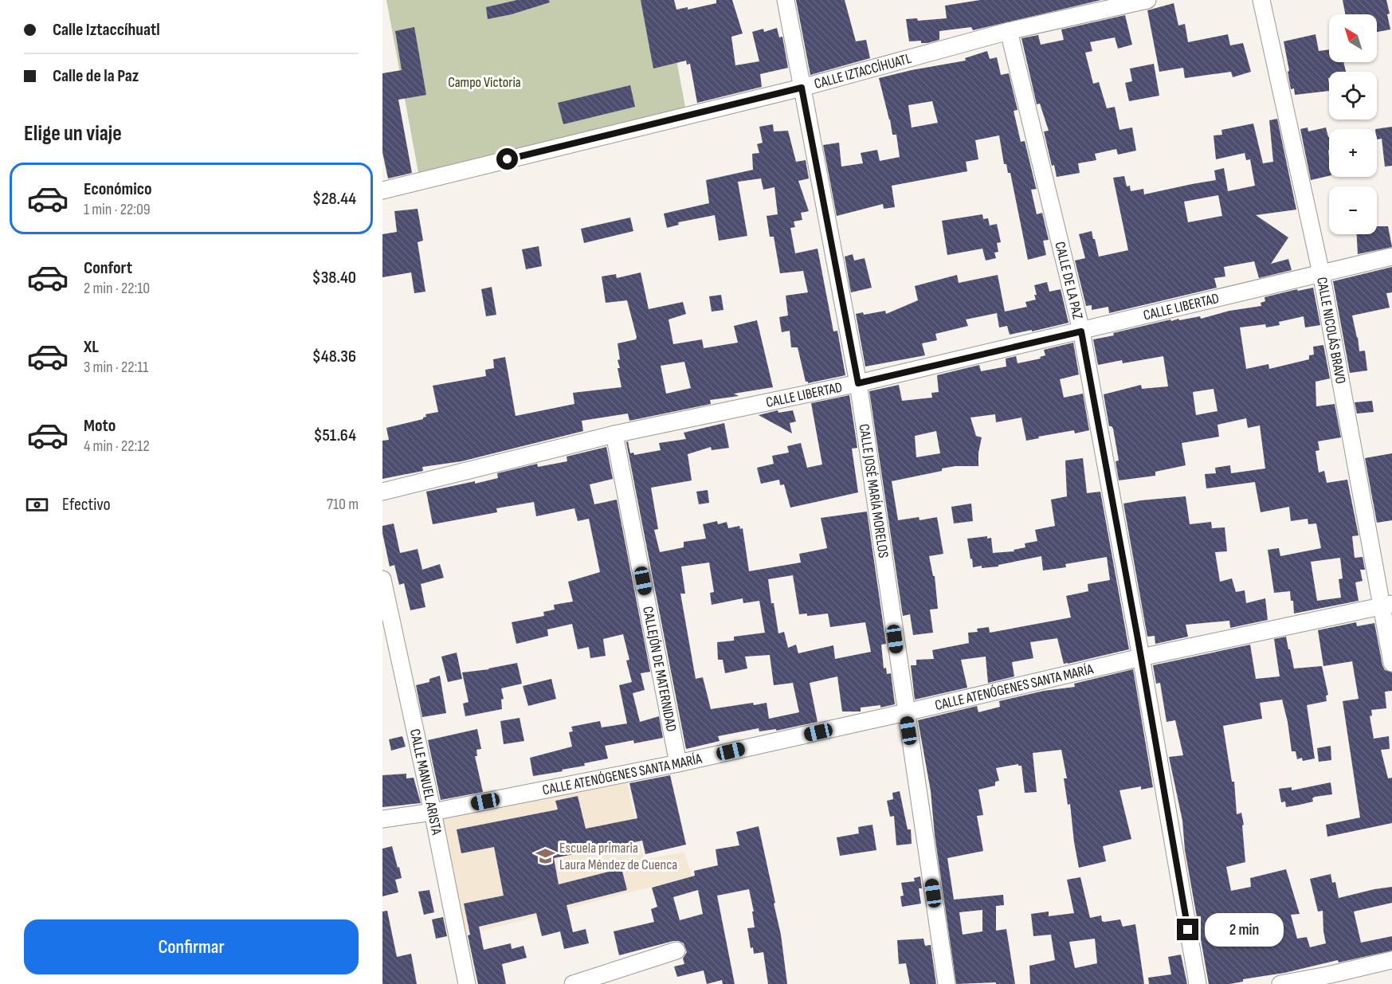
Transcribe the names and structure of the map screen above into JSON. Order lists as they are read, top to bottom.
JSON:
{
  "streets": {
    "street": [
      "CALLE IZTACCÍHUATL",
      "CALLE DE LA PAZ",
      "CALLE LIBERTAD",
      "CALLE NICOLÁS BRAVO",
      "CALLE JOSÉ MARÍA MORELOS",
      "CALLEJÓN DE MATERNIDAD",
      "CALLE ATENÓGENES SANTA MARÍA",
      "CALLE MANUEL ARISTA"
    ]
  },
  "crossings": [
    ["CALLE IZTACCÍHUATL", "CALLE DE LA PAZ"],
    ["CALLE IZTACCÍHUATL", "CALLE JOSÉ MARÍA MORELOS"],
    ["CALLE DE LA PAZ", "CALLE LIBERTAD"],
    ["CALLE DE LA PAZ", "CALLE ATENÓGENES SANTA MARÍA"],
    ["CALLE LIBERTAD", "CALLE NICOLÁS BRAVO"],
    ["CALLE LIBERTAD", "CALLE JOSÉ MARÍA MORELOS"],
    ["CALLE LIBERTAD", "CALLEJÓN DE MATERNIDAD"],
    ["CALLE NICOLÁS BRAVO", "CALLE ATENÓGENES SANTA MARÍA"],
    ["CALLE JOSÉ MARÍA MORELOS", "CALLE ATENÓGENES SANTA MARÍA"],
    ["CALLEJÓN DE MATERNIDAD", "CALLE ATENÓGENES SANTA MARÍA"],
    ["CALLE ATENÓGENES SANTA MARÍA", "CALLE MANUEL ARISTA"]
  ],
  "parks": ["Campo Victoria"],
  "places": {
    "school or university": ["Escuela primaria Laura Méndez de Cuenca"]
  },
  "north": "top left",
  "page": {
    "banner": ["Calle Iztaccíhuatl", "Calle de la Paz"],
    "map_buttons": ["+", "−"],
    "heading": "Elige un viaje",
    "list": [
      {
        "name": "Económico",
        "note": "1 min · 22:09",
        "value": "$28.44"
      },
      {
        "name": "Confort",
        "note": "2 min · 22:10",
        "value": "$38.40"
      },
      {
        "name": "XL",
        "note": "3 min · 22:11",
        "value": "$48.36"
      },
      {
        "name": "Moto",
        "note": "4 min · 22:12",
        "value": "$51.64"
      }
    ],
    "pay": ["Efectivo", "710 m"],
    "buttons": "Confirmar",
    "bubble": "2 min"
  }
}
